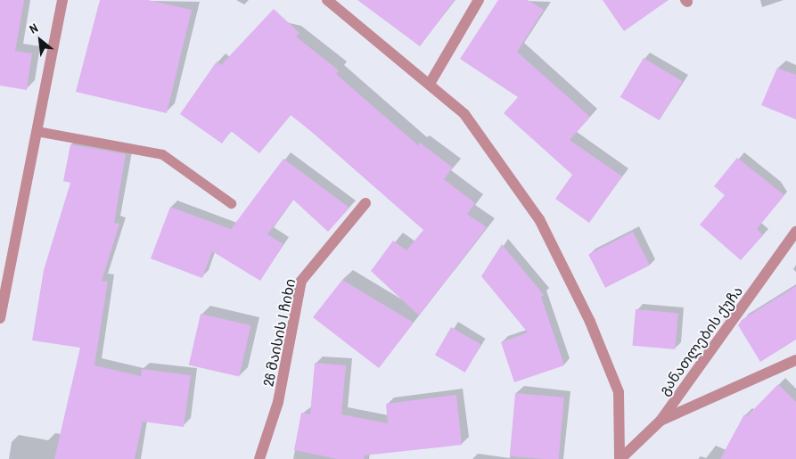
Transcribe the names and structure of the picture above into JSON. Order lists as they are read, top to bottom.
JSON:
{
  "streets": {
    "street": ["26 მაისის I ჩიხი", "განათლების ქუჩა"]
  },
  "north": "top left"
}
